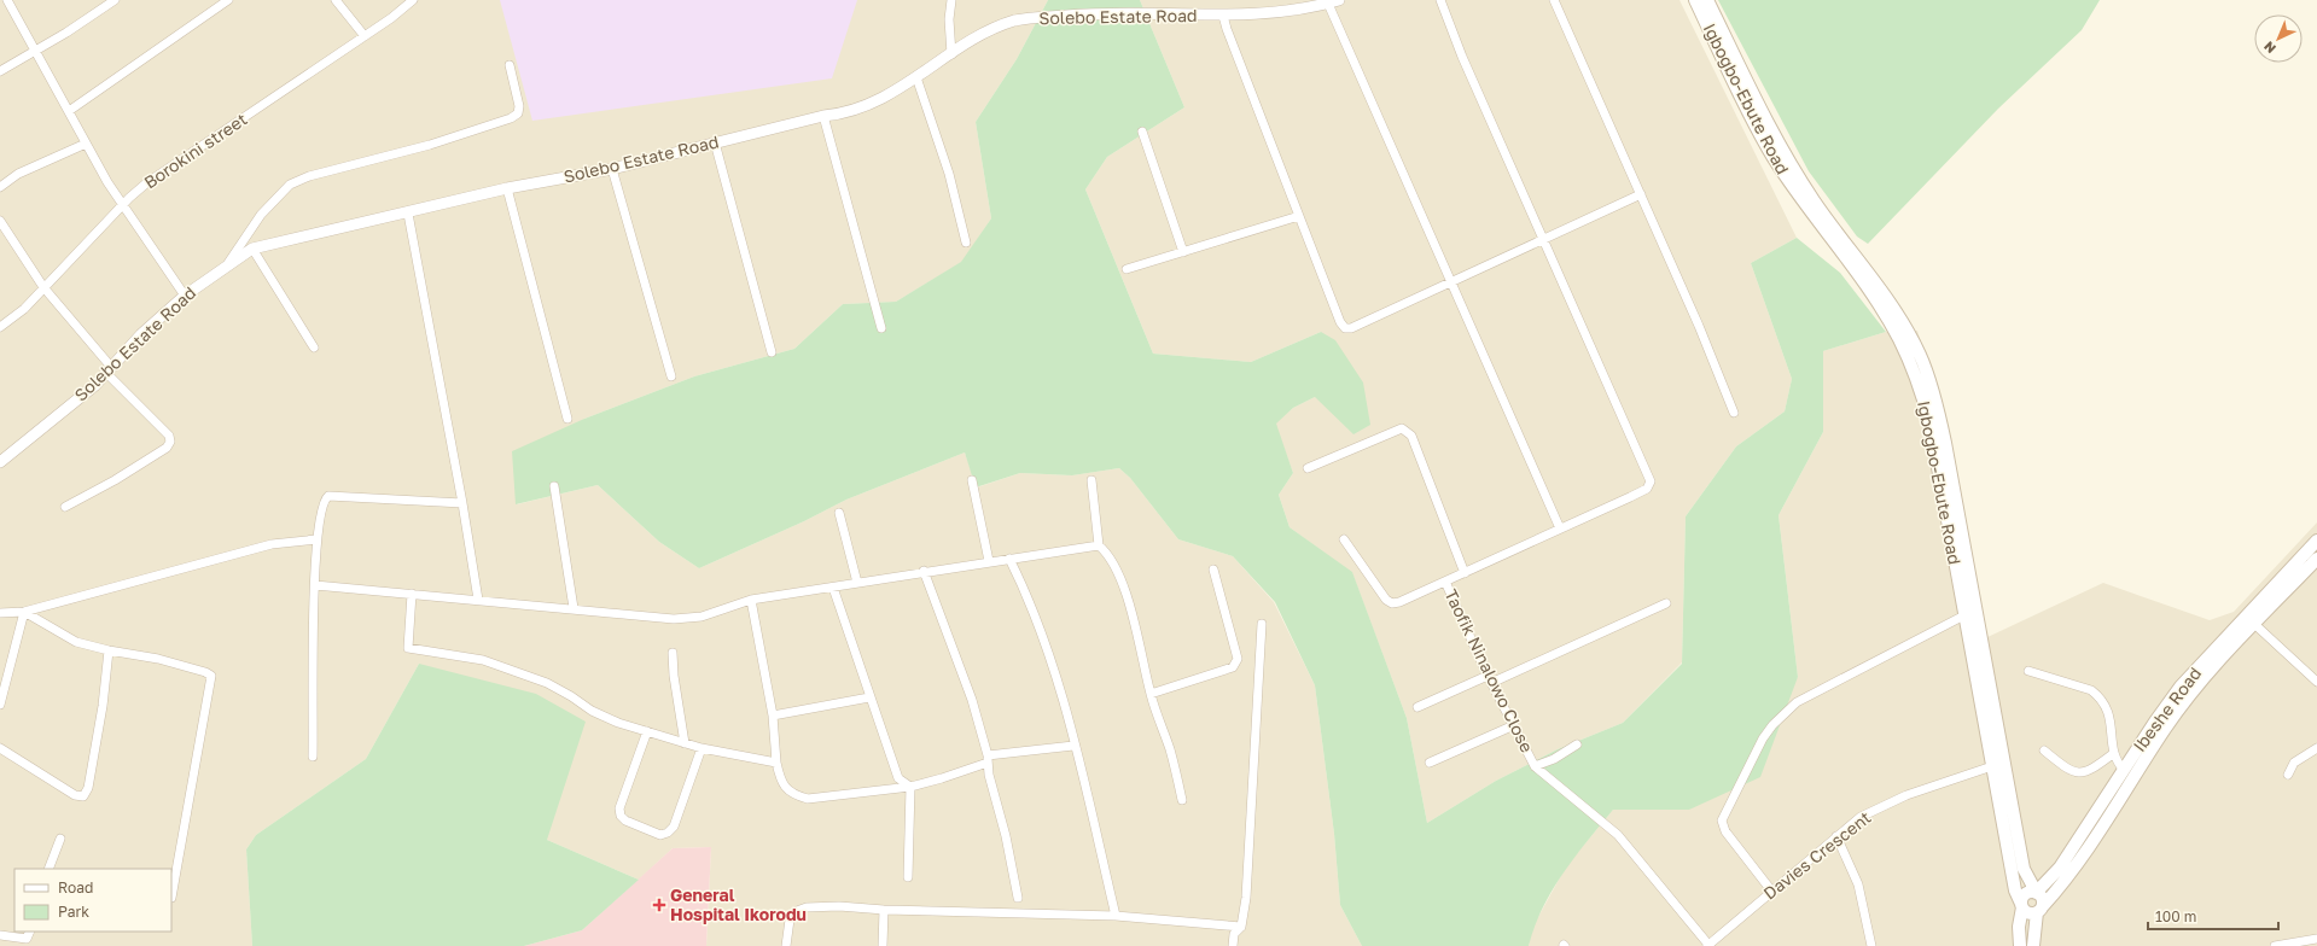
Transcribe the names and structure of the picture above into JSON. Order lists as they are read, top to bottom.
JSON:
{
  "streets": {
    "main road": ["Igbogbo-Ebute Road", "Ibeshe Road"],
    "street": [
      "Solebo Estate Road",
      "Borokini street",
      "Taofik Ninalowo Close",
      "Davies Crescent"
    ]
  },
  "crossings": [
    ["Igbogbo-Ebute Road", "Ibeshe Road"],
    ["Igbogbo-Ebute Road", "Davies Crescent"],
    ["Taofik Ninalowo Close", "Davies Crescent"]
  ],
  "places": {
    "health": ["General Hospital Ikorodu"]
  },
  "legend": ["Road", "Park"],
  "scale_bar": "100 m",
  "north": "bottom left"
}
